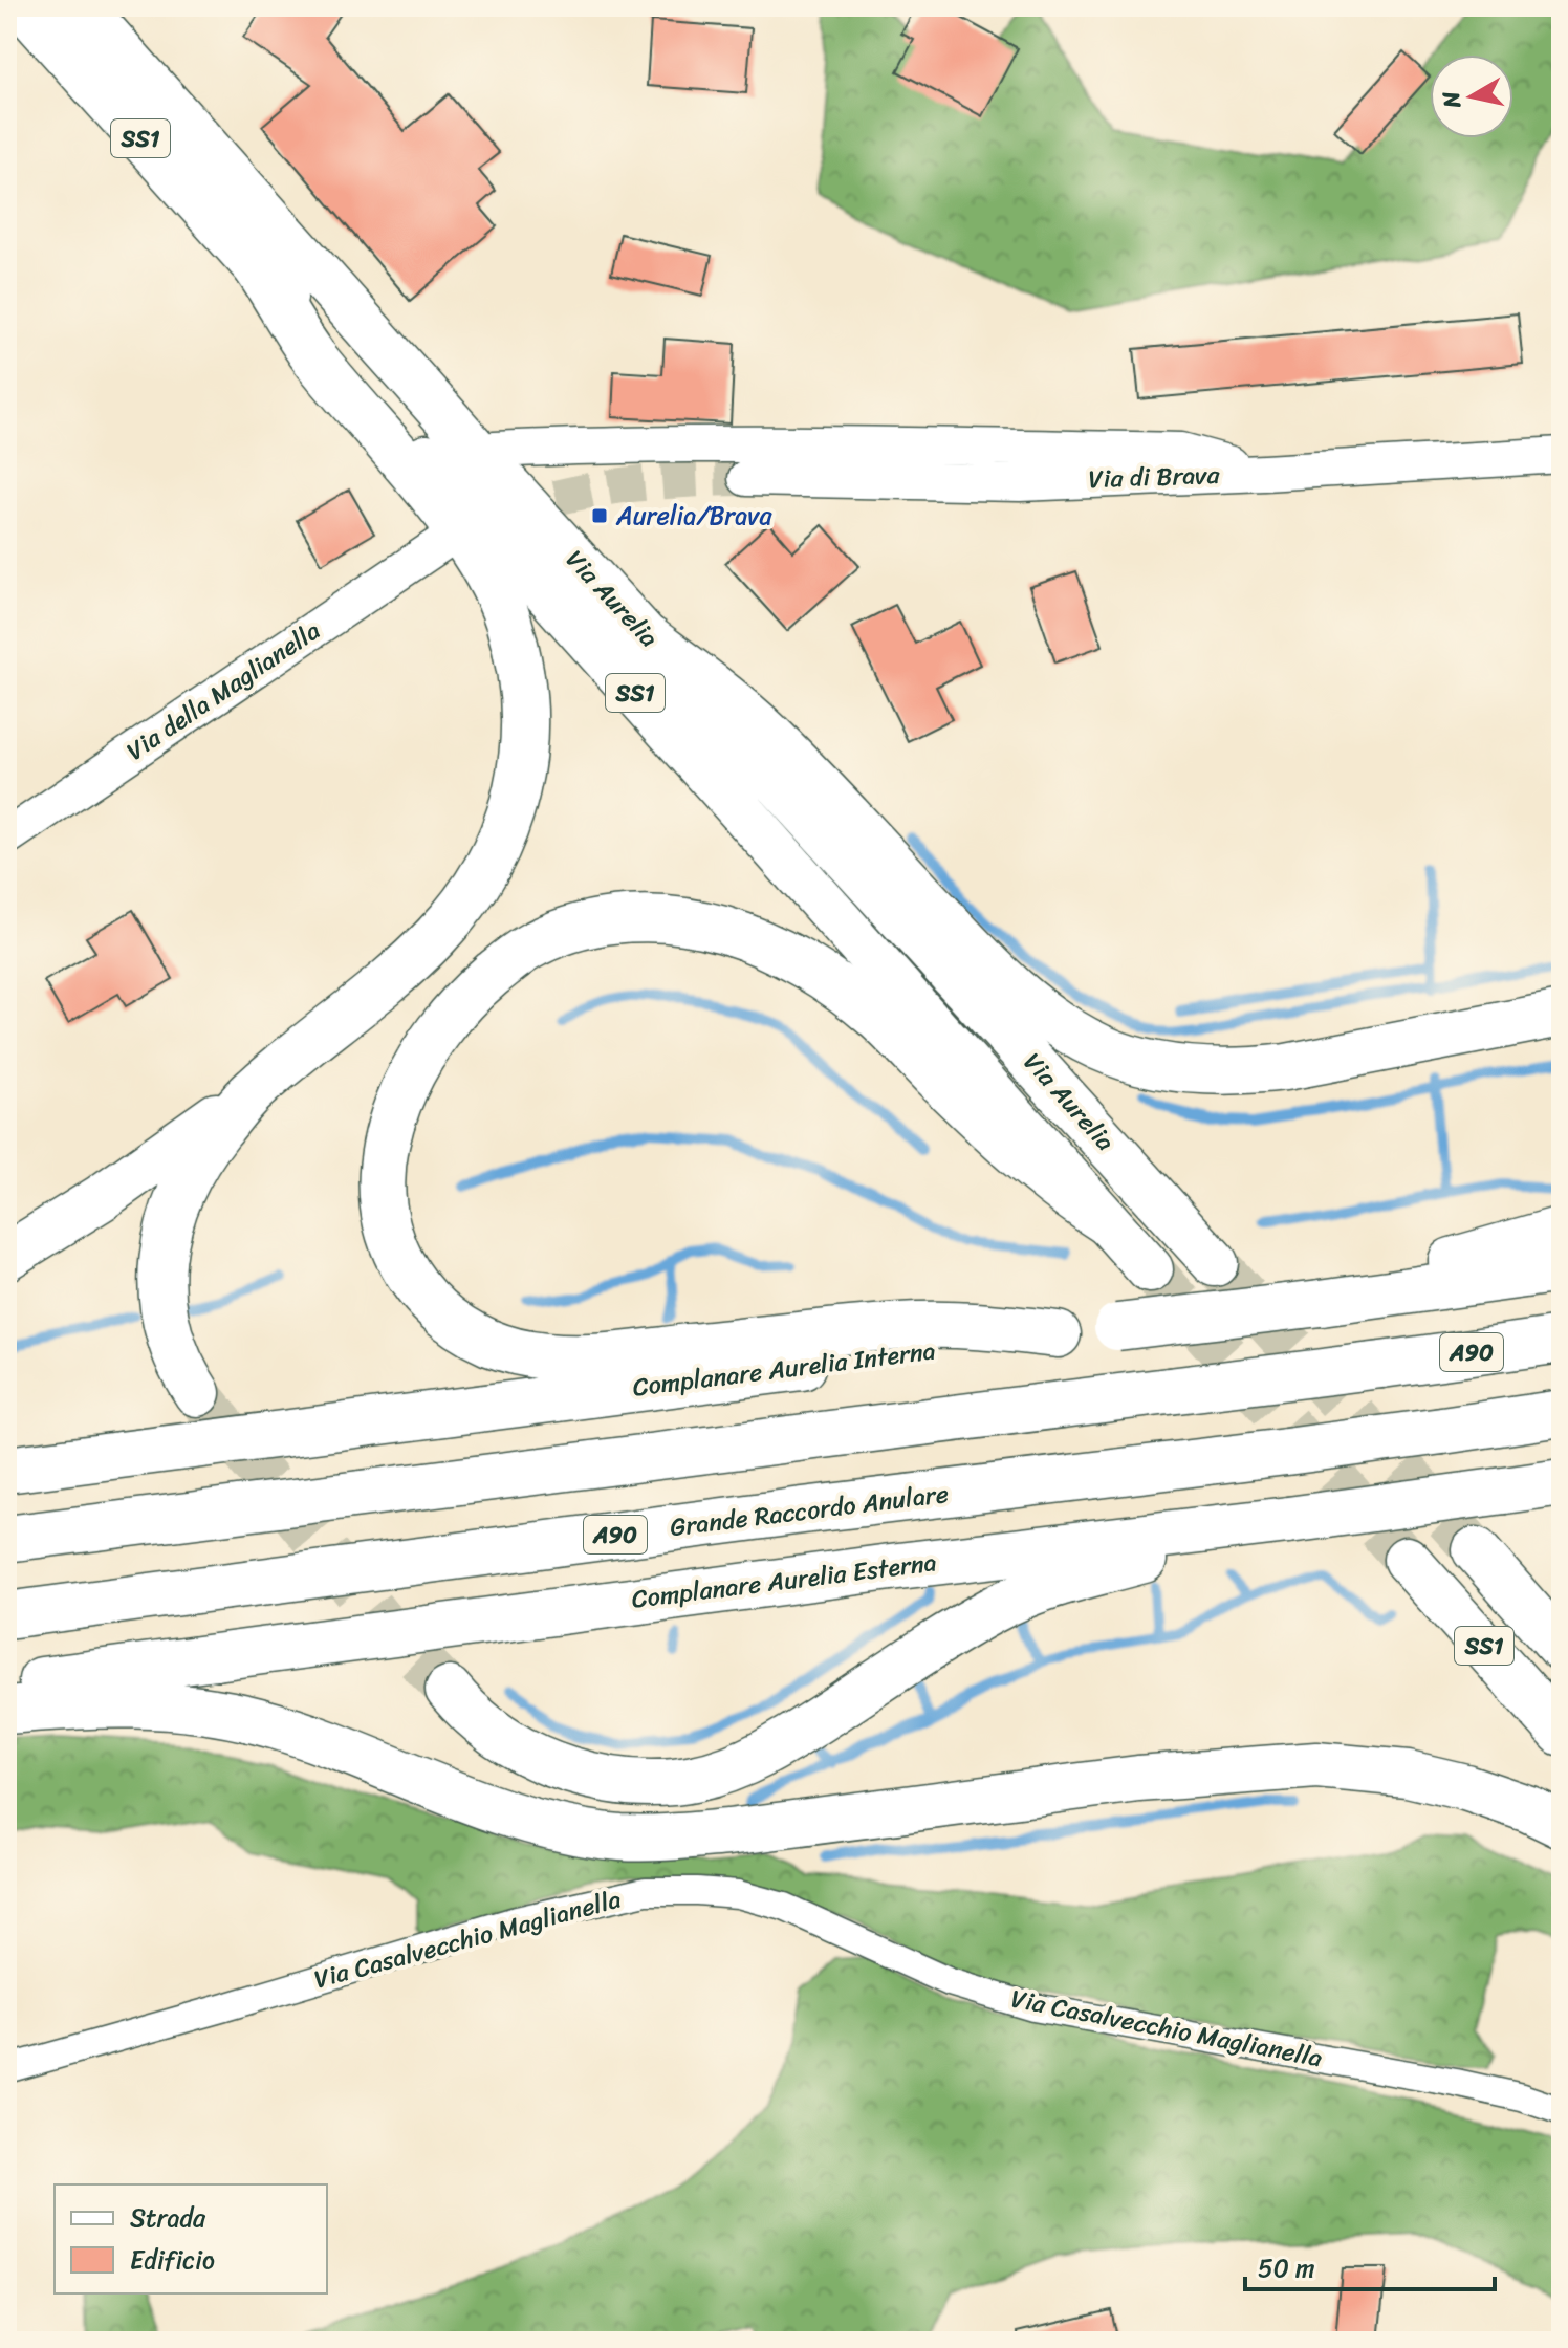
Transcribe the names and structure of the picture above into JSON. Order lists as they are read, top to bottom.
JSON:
{
  "streets": {
    "highway": [
      "SS1",
      "Via Aurelia",
      "A90",
      "Complanare Aurelia Interna",
      "Grande Raccordo Anulare",
      "Complanare Aurelia Esterna"
    ],
    "street": ["Via di Brava", "Via della Maglianella", "Via Casalvecchio Maglianella"]
  },
  "places": {
    "transit": ["Aurelia/Brava"]
  },
  "legend": ["Strada", "Edificio"],
  "scale_bar": "50 m",
  "north": "left"
}
